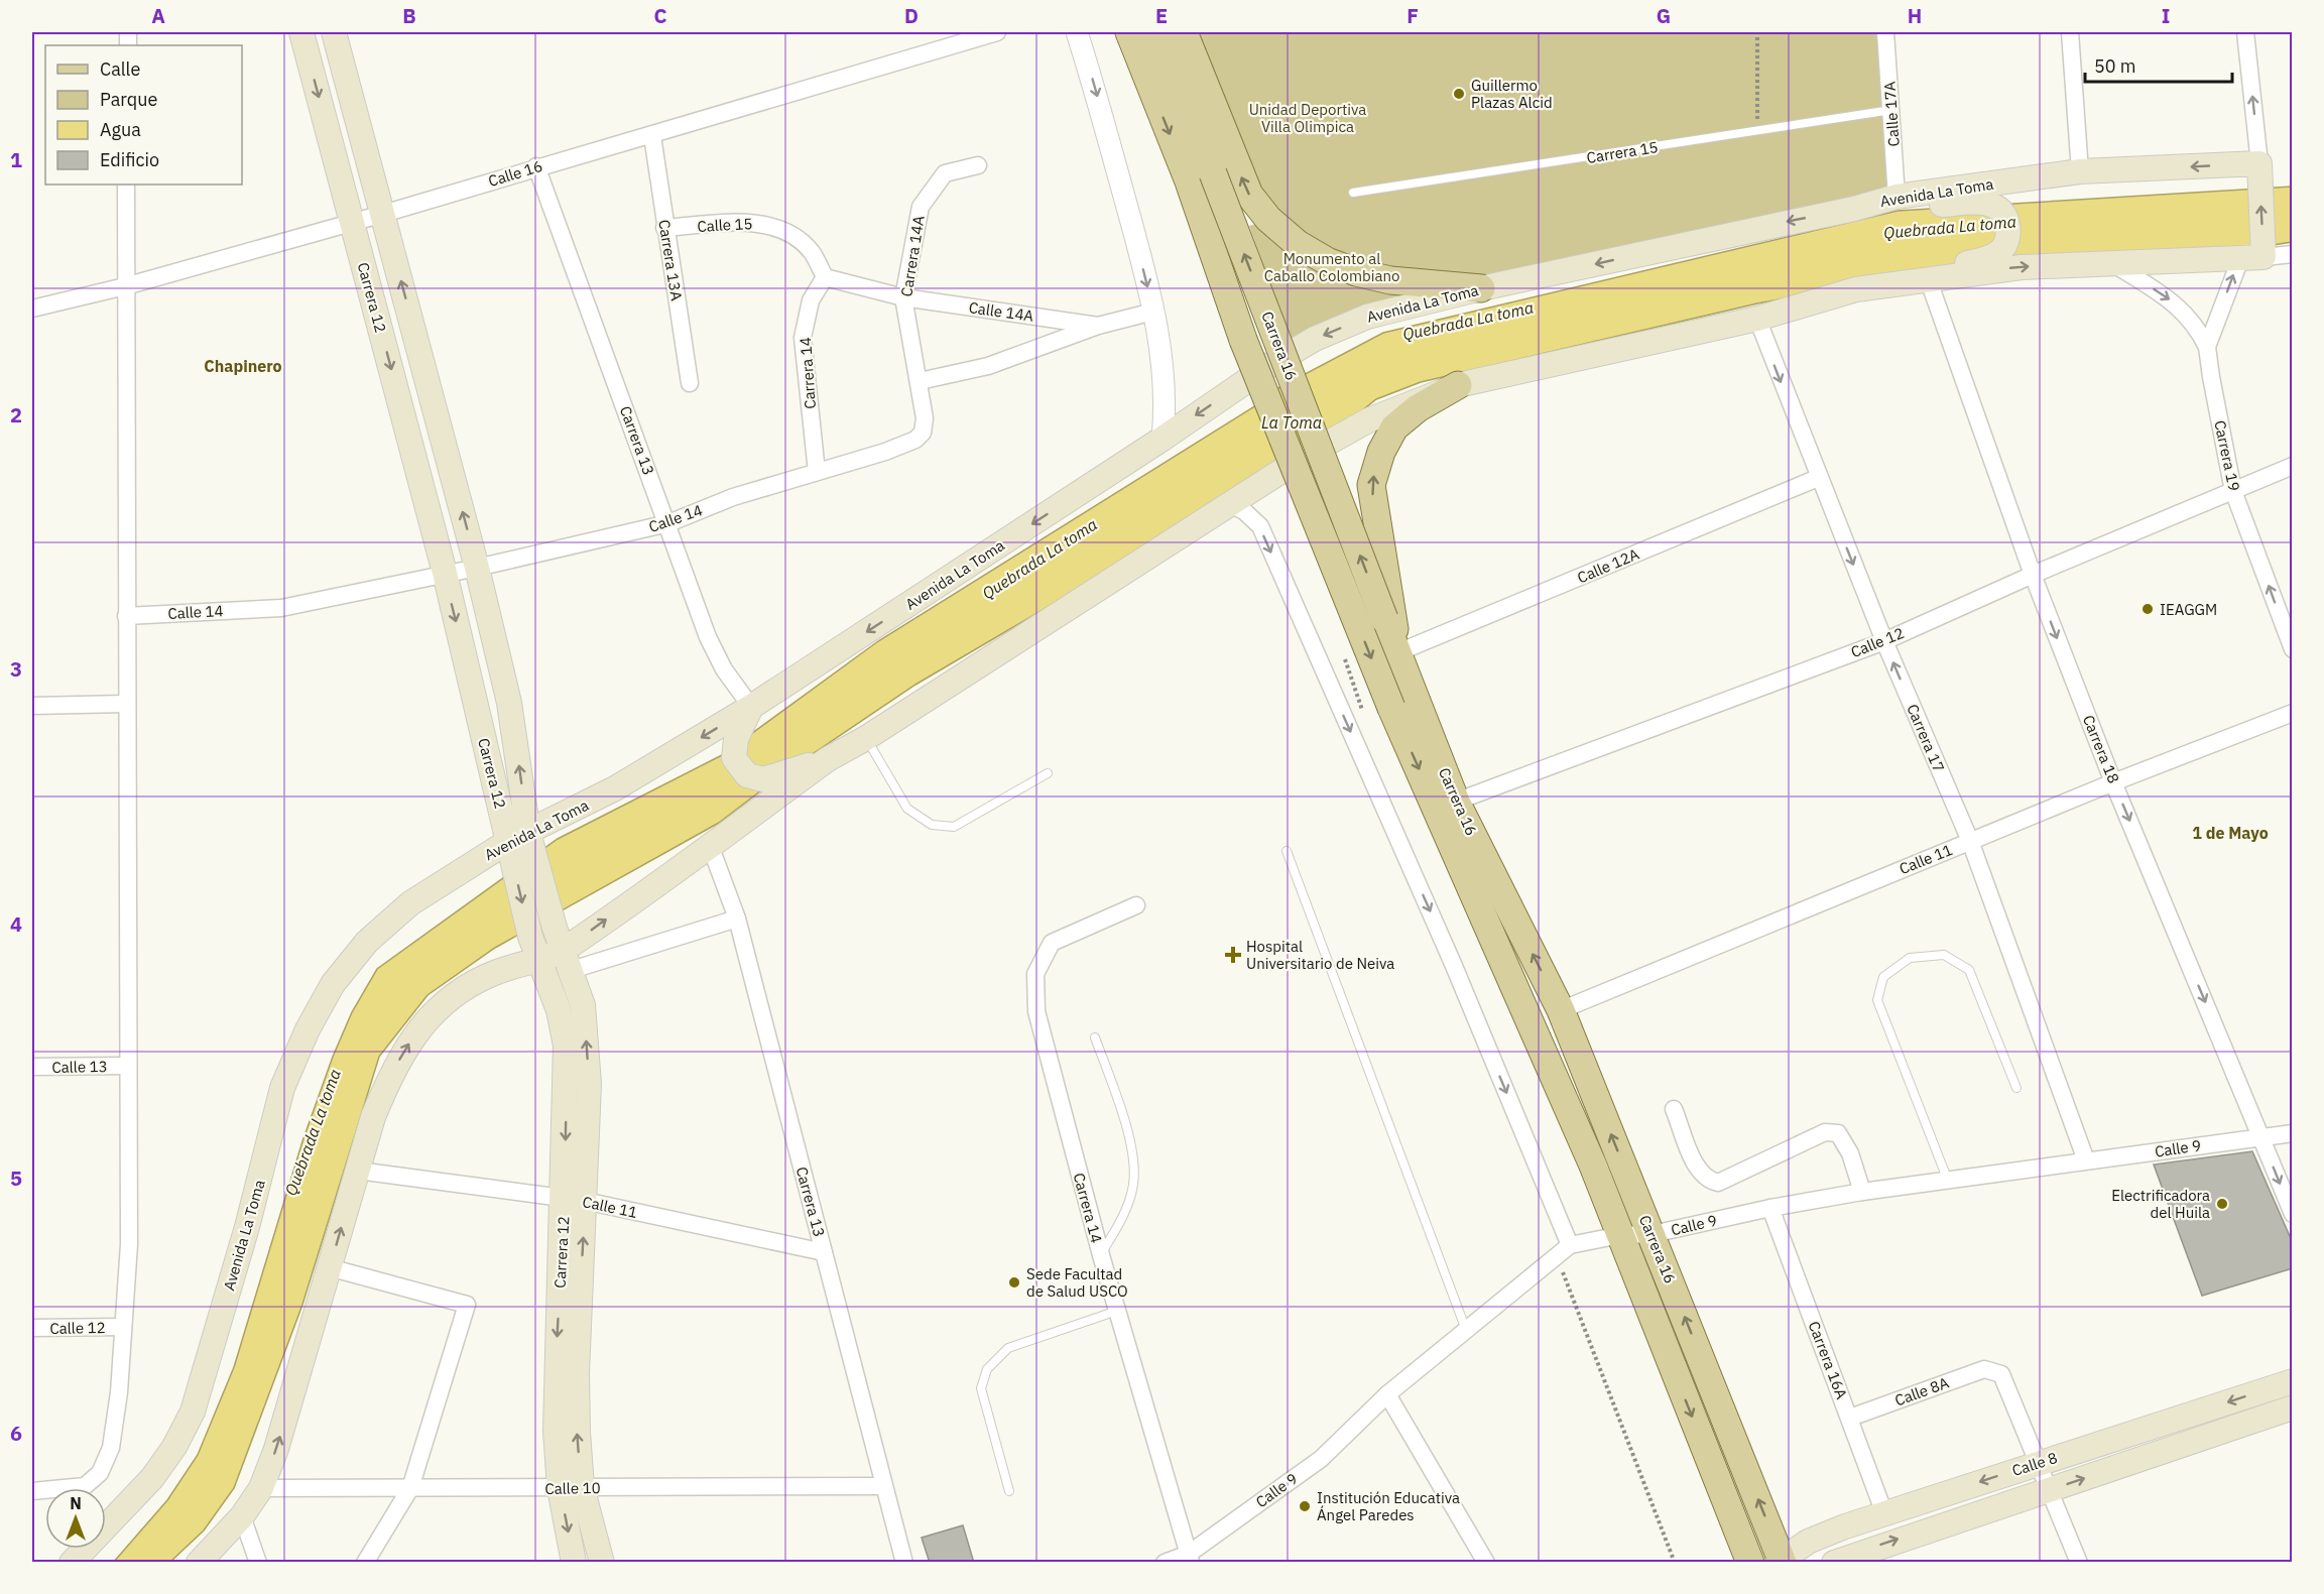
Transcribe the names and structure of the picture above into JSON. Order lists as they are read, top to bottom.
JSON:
{
  "streets": {
    "main road": [
      "Avenida La Toma",
      "Carrera 12",
      "Carrera 16",
      "Calle 8"
    ],
    "street": [
      "Calle 17A",
      "Calle 16",
      "Calle 15",
      "Carrera 14A",
      "Carrera 13A",
      "Calle 14A",
      "Carrera 14",
      "Carrera 13",
      "Carrera 19",
      "Calle 14",
      "Calle 12A",
      "Calle 12",
      "Carrera 17",
      "Carrera 18",
      "Calle 11",
      "Calle 13",
      "Calle 9",
      "Carrera 16A",
      "Calle 8A",
      "Calle 10"
    ],
    "lane": ["Carrera 15"]
  },
  "crossings": [
    ["Calle 17A", "Carrera 15"],
    ["Calle 17A", "Avenida La Toma"],
    ["Calle 16", "Carrera 13A"],
    ["Calle 16", "Carrera 12"],
    ["Calle 16", "Carrera 13"],
    ["Avenida La Toma", "Carrera 12"],
    ["Avenida La Toma", "Carrera 13"],
    ["Calle 15", "Carrera 13A"],
    ["Calle 15", "Carrera 14"],
    ["Carrera 14A", "Calle 14A"],
    ["Carrera 14A", "Calle 14"],
    ["Carrera 12", "Calle 14"],
    ["Carrera 12", "Calle 11"],
    ["Carrera 12", "Calle 10"],
    ["Carrera 16", "Calle 12A"],
    ["Carrera 16", "Calle 12"],
    ["Carrera 16", "Calle 11"],
    ["Carrera 16", "Calle 9"],
    ["Carrera 16", "Calle 8"],
    ["Carrera 14", "Calle 14"],
    ["Carrera 14", "Calle 9"],
    ["Carrera 13", "Calle 14"],
    ["Carrera 13", "Calle 11"],
    ["Carrera 13", "Calle 10"],
    ["Carrera 19", "Calle 12"],
    ["Calle 12A", "Carrera 17"],
    ["Calle 12", "Carrera 17"],
    ["Calle 12", "Carrera 18"],
    ["Carrera 17", "Calle 11"],
    ["Carrera 17", "Calle 9"],
    ["Carrera 18", "Calle 11"],
    ["Carrera 18", "Calle 9"],
    ["Calle 9", "Carrera 16A"],
    ["Carrera 16A", "Calle 8A"],
    ["Carrera 16A", "Calle 8"],
    ["Calle 8A", "Calle 8"]
  ],
  "one_way": ["Carrera 19", "Carrera 18"],
  "districts": ["Chapinero", "1 de Mayo"],
  "water": ["Quebrada La toma", "La Toma"],
  "parks": ["Unidad Deportiva Villa Olimpica", "Monumento al Caballo Colombiano"],
  "places": {
    "other": [
      "Guillermo Plazas Alcid",
      "IEAGGM",
      "Electrificadora del Huila",
      "Sede Facultad de Salud USCO",
      "Institución Educativa Ángel Paredes"
    ],
    "health": ["Hospital Universitario de Neiva"]
  },
  "legend": [
    "Calle",
    "Parque",
    "Agua",
    "Edificio"
  ],
  "scale_bar": "50 m",
  "north": "top",
  "grid": {
    "columns": [
      "A",
      "B",
      "C",
      "D",
      "E",
      "F",
      "G",
      "H",
      "I"
    ],
    "rows": [
      "1",
      "2",
      "3",
      "4",
      "5",
      "6"
    ]
  }
}
